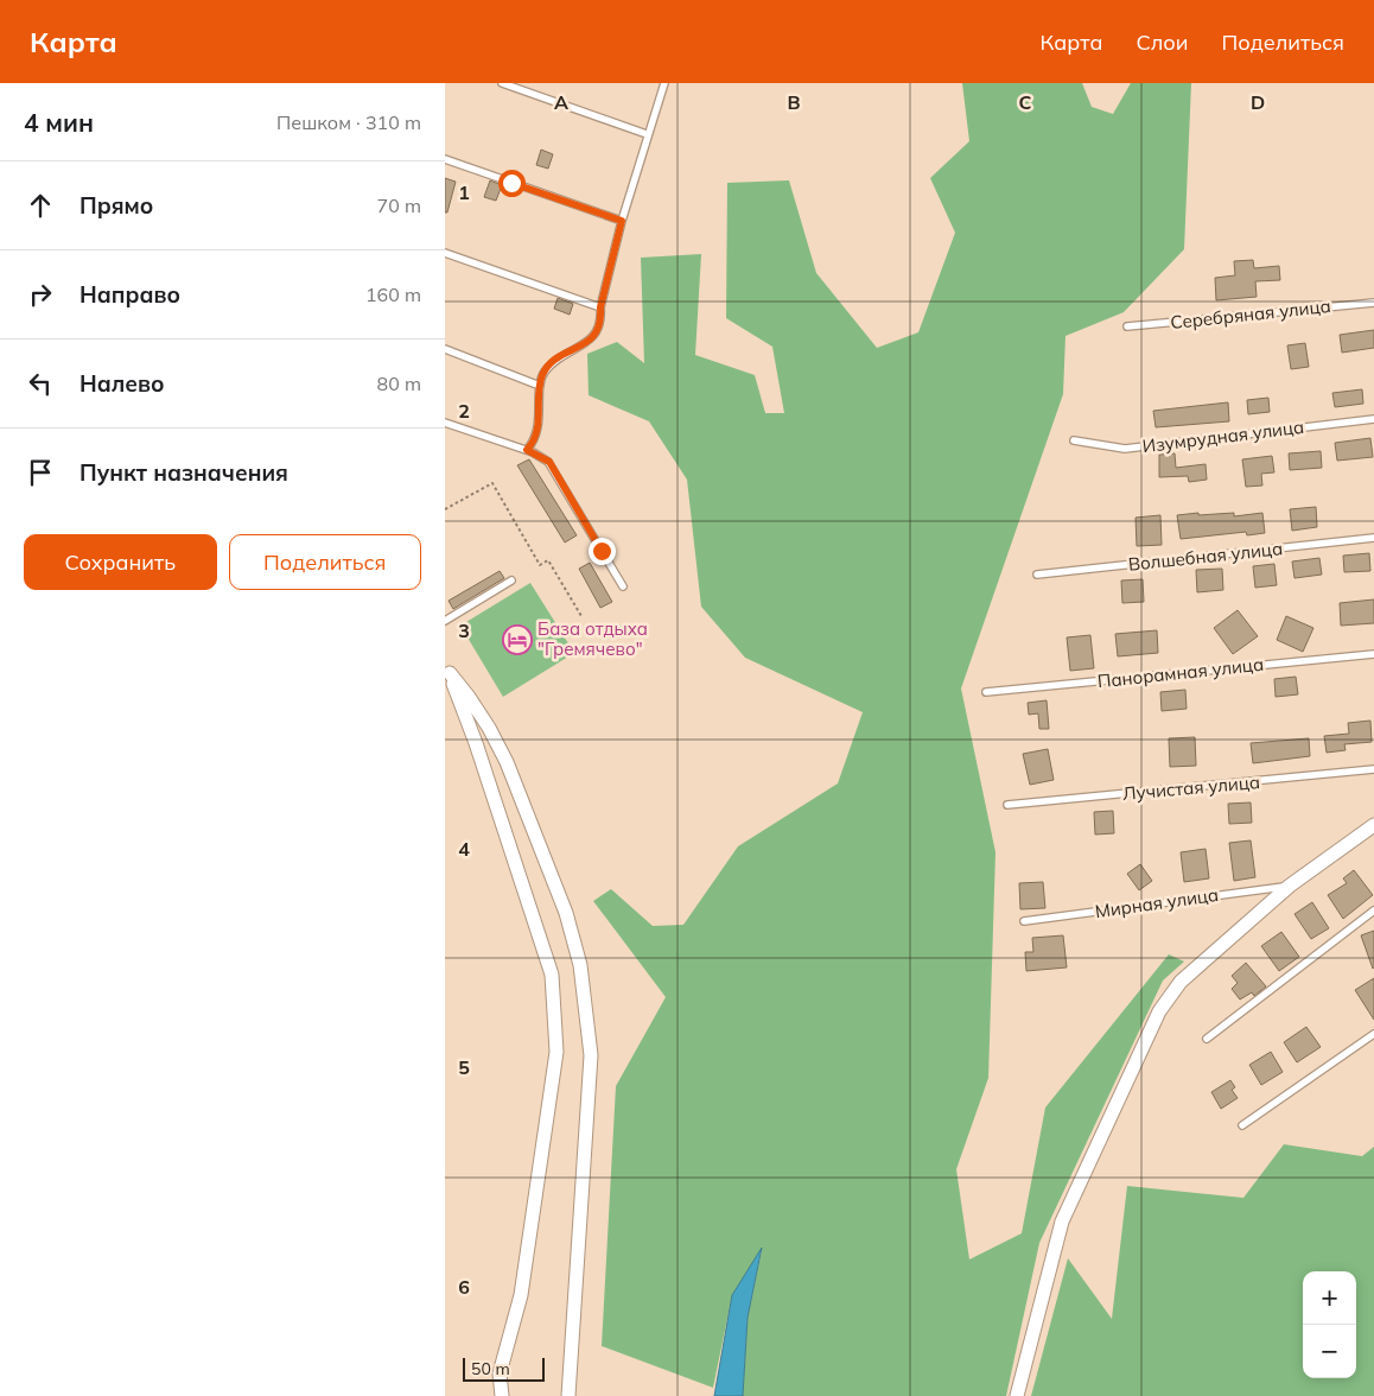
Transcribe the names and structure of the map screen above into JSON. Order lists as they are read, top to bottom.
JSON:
{
  "streets": {
    "lane": [
      "Серебряная улица",
      "Изумрудная улица",
      "Волшебная улица",
      "Панорамная улица",
      "Лучистая улица",
      "Мирная улица"
    ]
  },
  "places": {
    "hotel": ["База отдыха \"Гремячево\""]
  },
  "scale_bar": "50 m",
  "page": {
    "header": "Карта",
    "nav": ["Карта", "Слои", "Поделиться"],
    "heading": ["4 мин", "Пешком · 310 m"],
    "list": [
      ["Прямо", "70 m"],
      ["Направо", "160 m"],
      ["Налево", "80 m"],
      "Пункт назначения"
    ],
    "buttons": ["Сохранить", "Поделиться"],
    "map_buttons": ["+", "−"],
    "scale": "50 m"
  },
  "grid": {
    "columns": [
      "A",
      "B",
      "C",
      "D"
    ],
    "rows": [
      "1",
      "2",
      "3",
      "4",
      "5",
      "6"
    ]
  }
}
